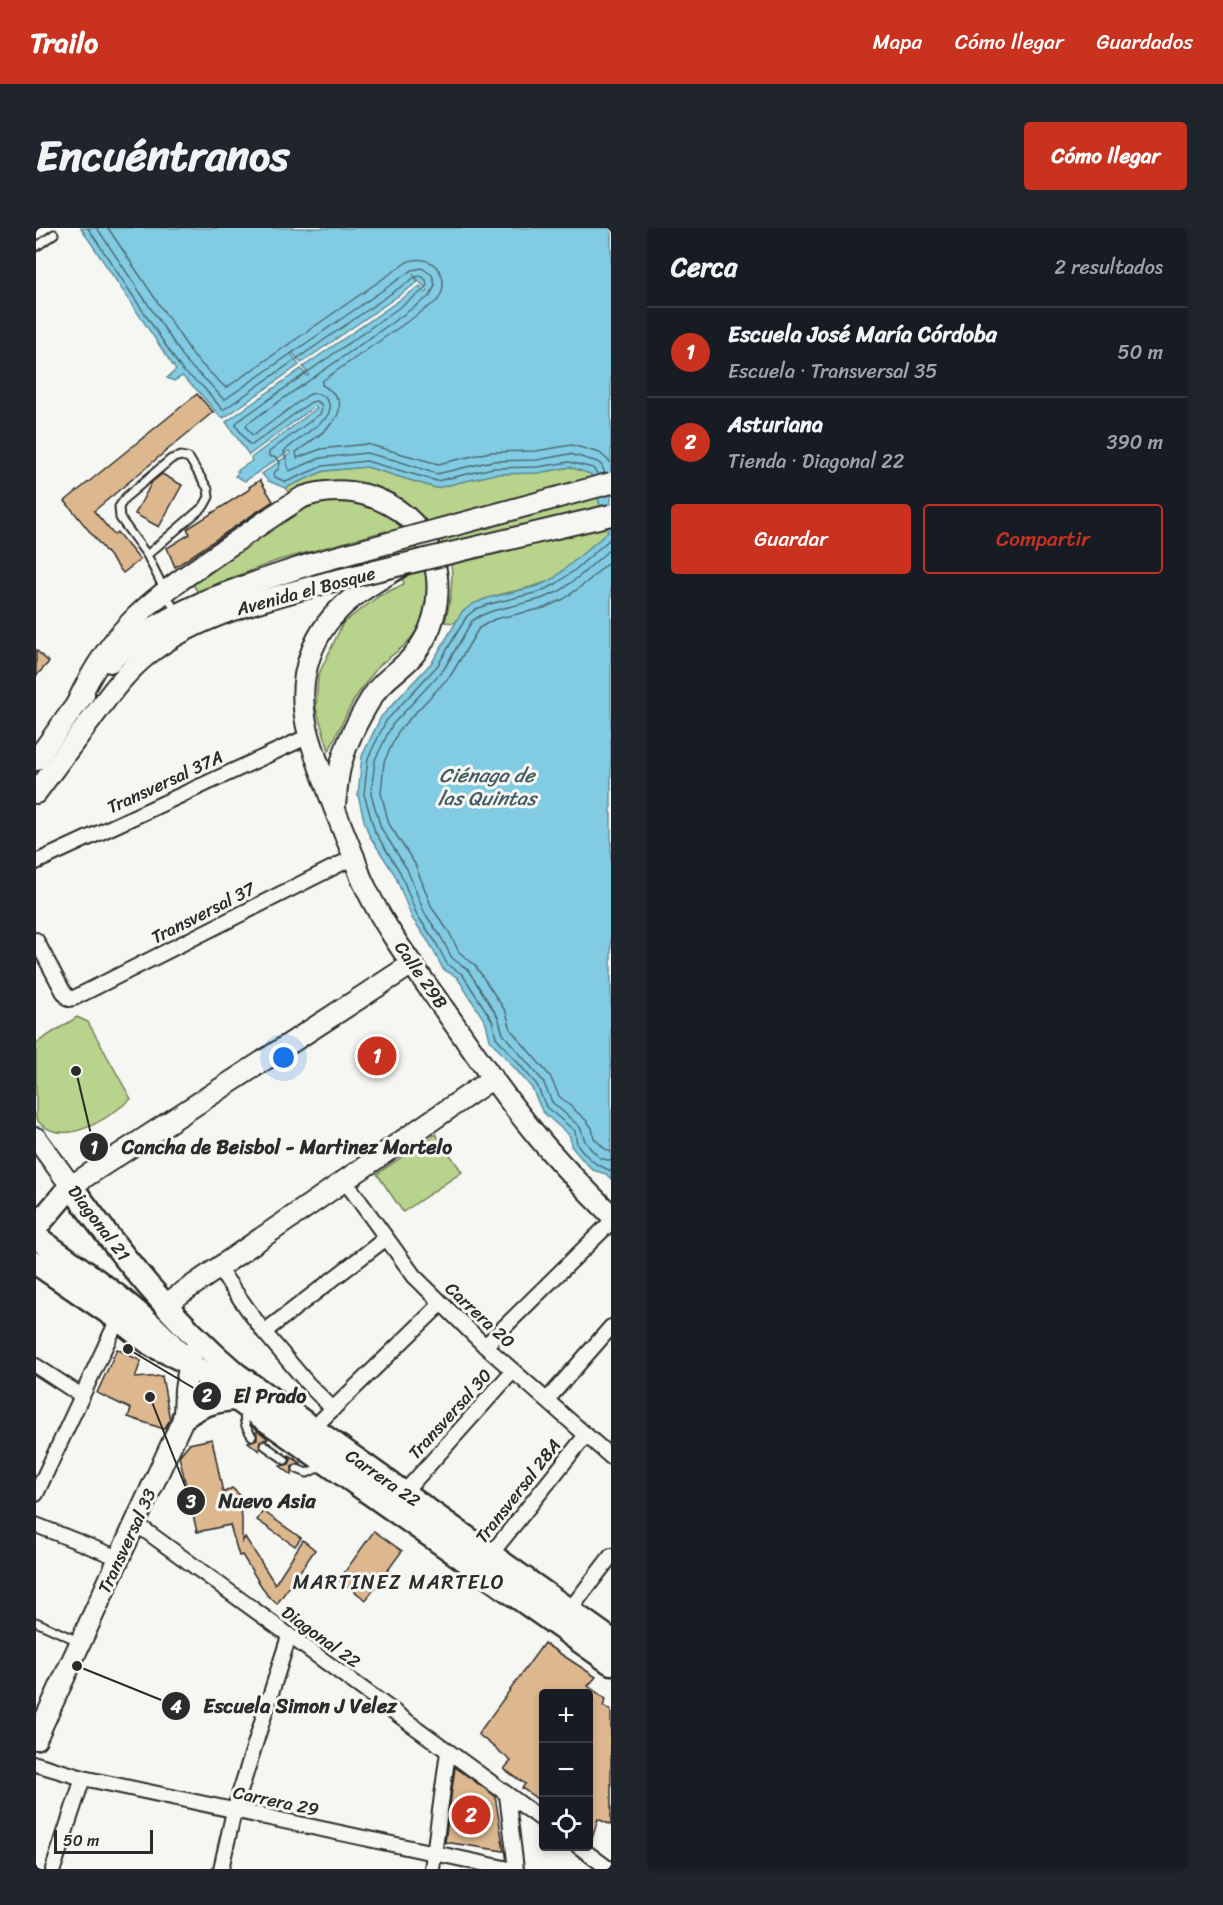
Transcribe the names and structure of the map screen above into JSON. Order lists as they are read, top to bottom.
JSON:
{
  "streets": {
    "main road": [
      "Avenida el Bosque",
      "Calle 29B",
      "Diagonal 21",
      "Carrera 22",
      "Transversal 33"
    ],
    "street": [
      "Transversal 37A",
      "Transversal 37",
      "Carrera 20",
      "Transversal 30",
      "Transversal 28A",
      "Diagonal 22",
      "Carrera 29"
    ]
  },
  "crossings": [
    ["Avenida el Bosque", "Calle 29B"],
    ["Transversal 37A", "Calle 29B"],
    ["Transversal 37", "Calle 29B"],
    ["Diagonal 21", "Carrera 22"],
    ["Carrera 20", "Transversal 30"],
    ["Carrera 20", "Transversal 28A"],
    ["Transversal 30", "Carrera 22"],
    ["Carrera 22", "Transversal 28A"],
    ["Carrera 22", "Transversal 33"],
    ["Transversal 33", "Diagonal 22"]
  ],
  "districts": ["MARTINEZ MARTELO"],
  "water": ["Ciénaga de las Quintas"],
  "places": [
    "Cancha de Beisbol - Martinez Martelo",
    "El Prado",
    "Nuevo Asia",
    "Escuela Simon J Velez"
  ],
  "scale_bar": "50 m",
  "page": {
    "header": "Trailo",
    "nav": ["Mapa", "Cómo llegar", "Guardados"],
    "title": "Encuéntranos",
    "buttons": [
      "Cómo llegar",
      ["Guardar", "Compartir"]
    ],
    "heading": ["Cerca", "2 resultados"],
    "list": [
      {
        "mark": "1",
        "name": "Escuela José María Córdoba",
        "note": "Escuela · Transversal 35",
        "value": "50 m"
      },
      {
        "mark": "2",
        "name": "Asturiana",
        "note": "Tienda · Diagonal 22",
        "value": "390 m"
      }
    ],
    "pins": ["1", "2"],
    "map_buttons": ["+", "−"],
    "scale": "50 m"
  }
}
